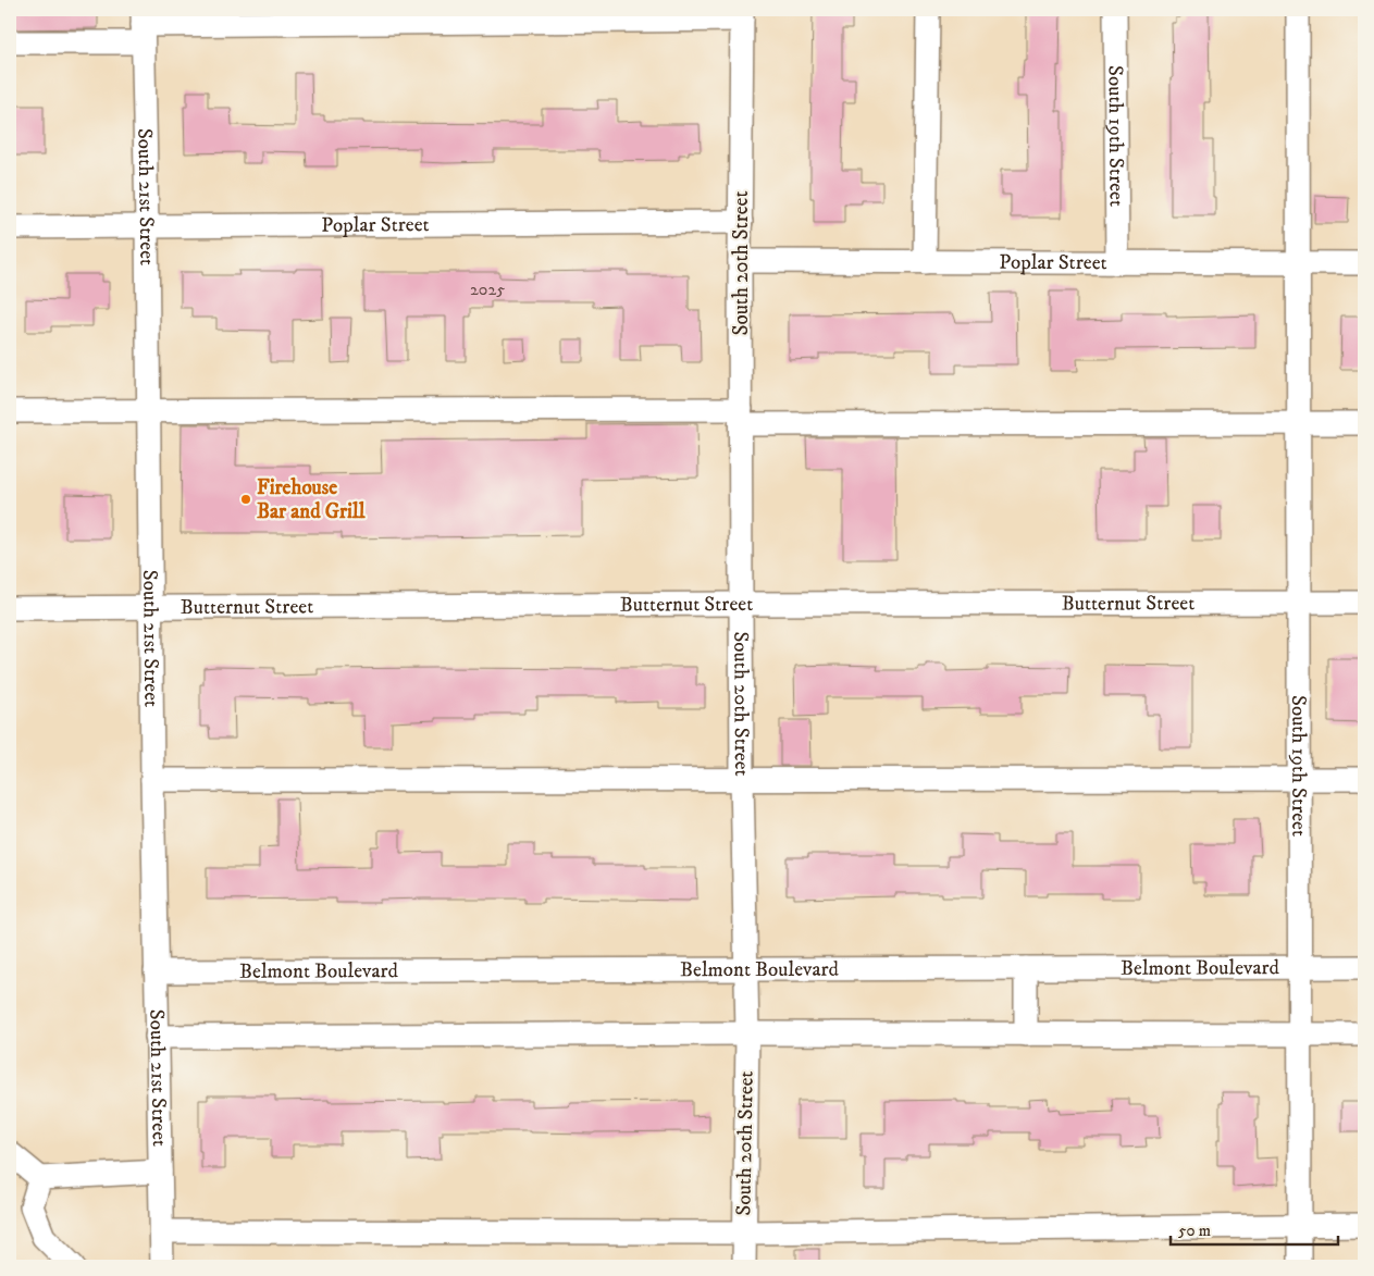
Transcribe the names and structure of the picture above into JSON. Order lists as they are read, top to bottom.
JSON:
{
  "streets": {
    "street": [
      "South 19th Street",
      "South 21st Street",
      "Poplar Street",
      "South 20th Street",
      "Butternut Street",
      "Belmont Boulevard"
    ]
  },
  "crossings": [
    ["South 19th Street", "Poplar Street"],
    ["South 19th Street", "Butternut Street"],
    ["South 19th Street", "Belmont Boulevard"],
    ["South 21st Street", "Poplar Street"],
    ["South 21st Street", "Butternut Street"],
    ["South 21st Street", "Belmont Boulevard"],
    ["Poplar Street", "South 20th Street"],
    ["South 20th Street", "Butternut Street"],
    ["South 20th Street", "Belmont Boulevard"]
  ],
  "places": ["Firehouse Bar and Grill"],
  "house_numbers": ["2025"],
  "scale_bar": "50 m"
}
